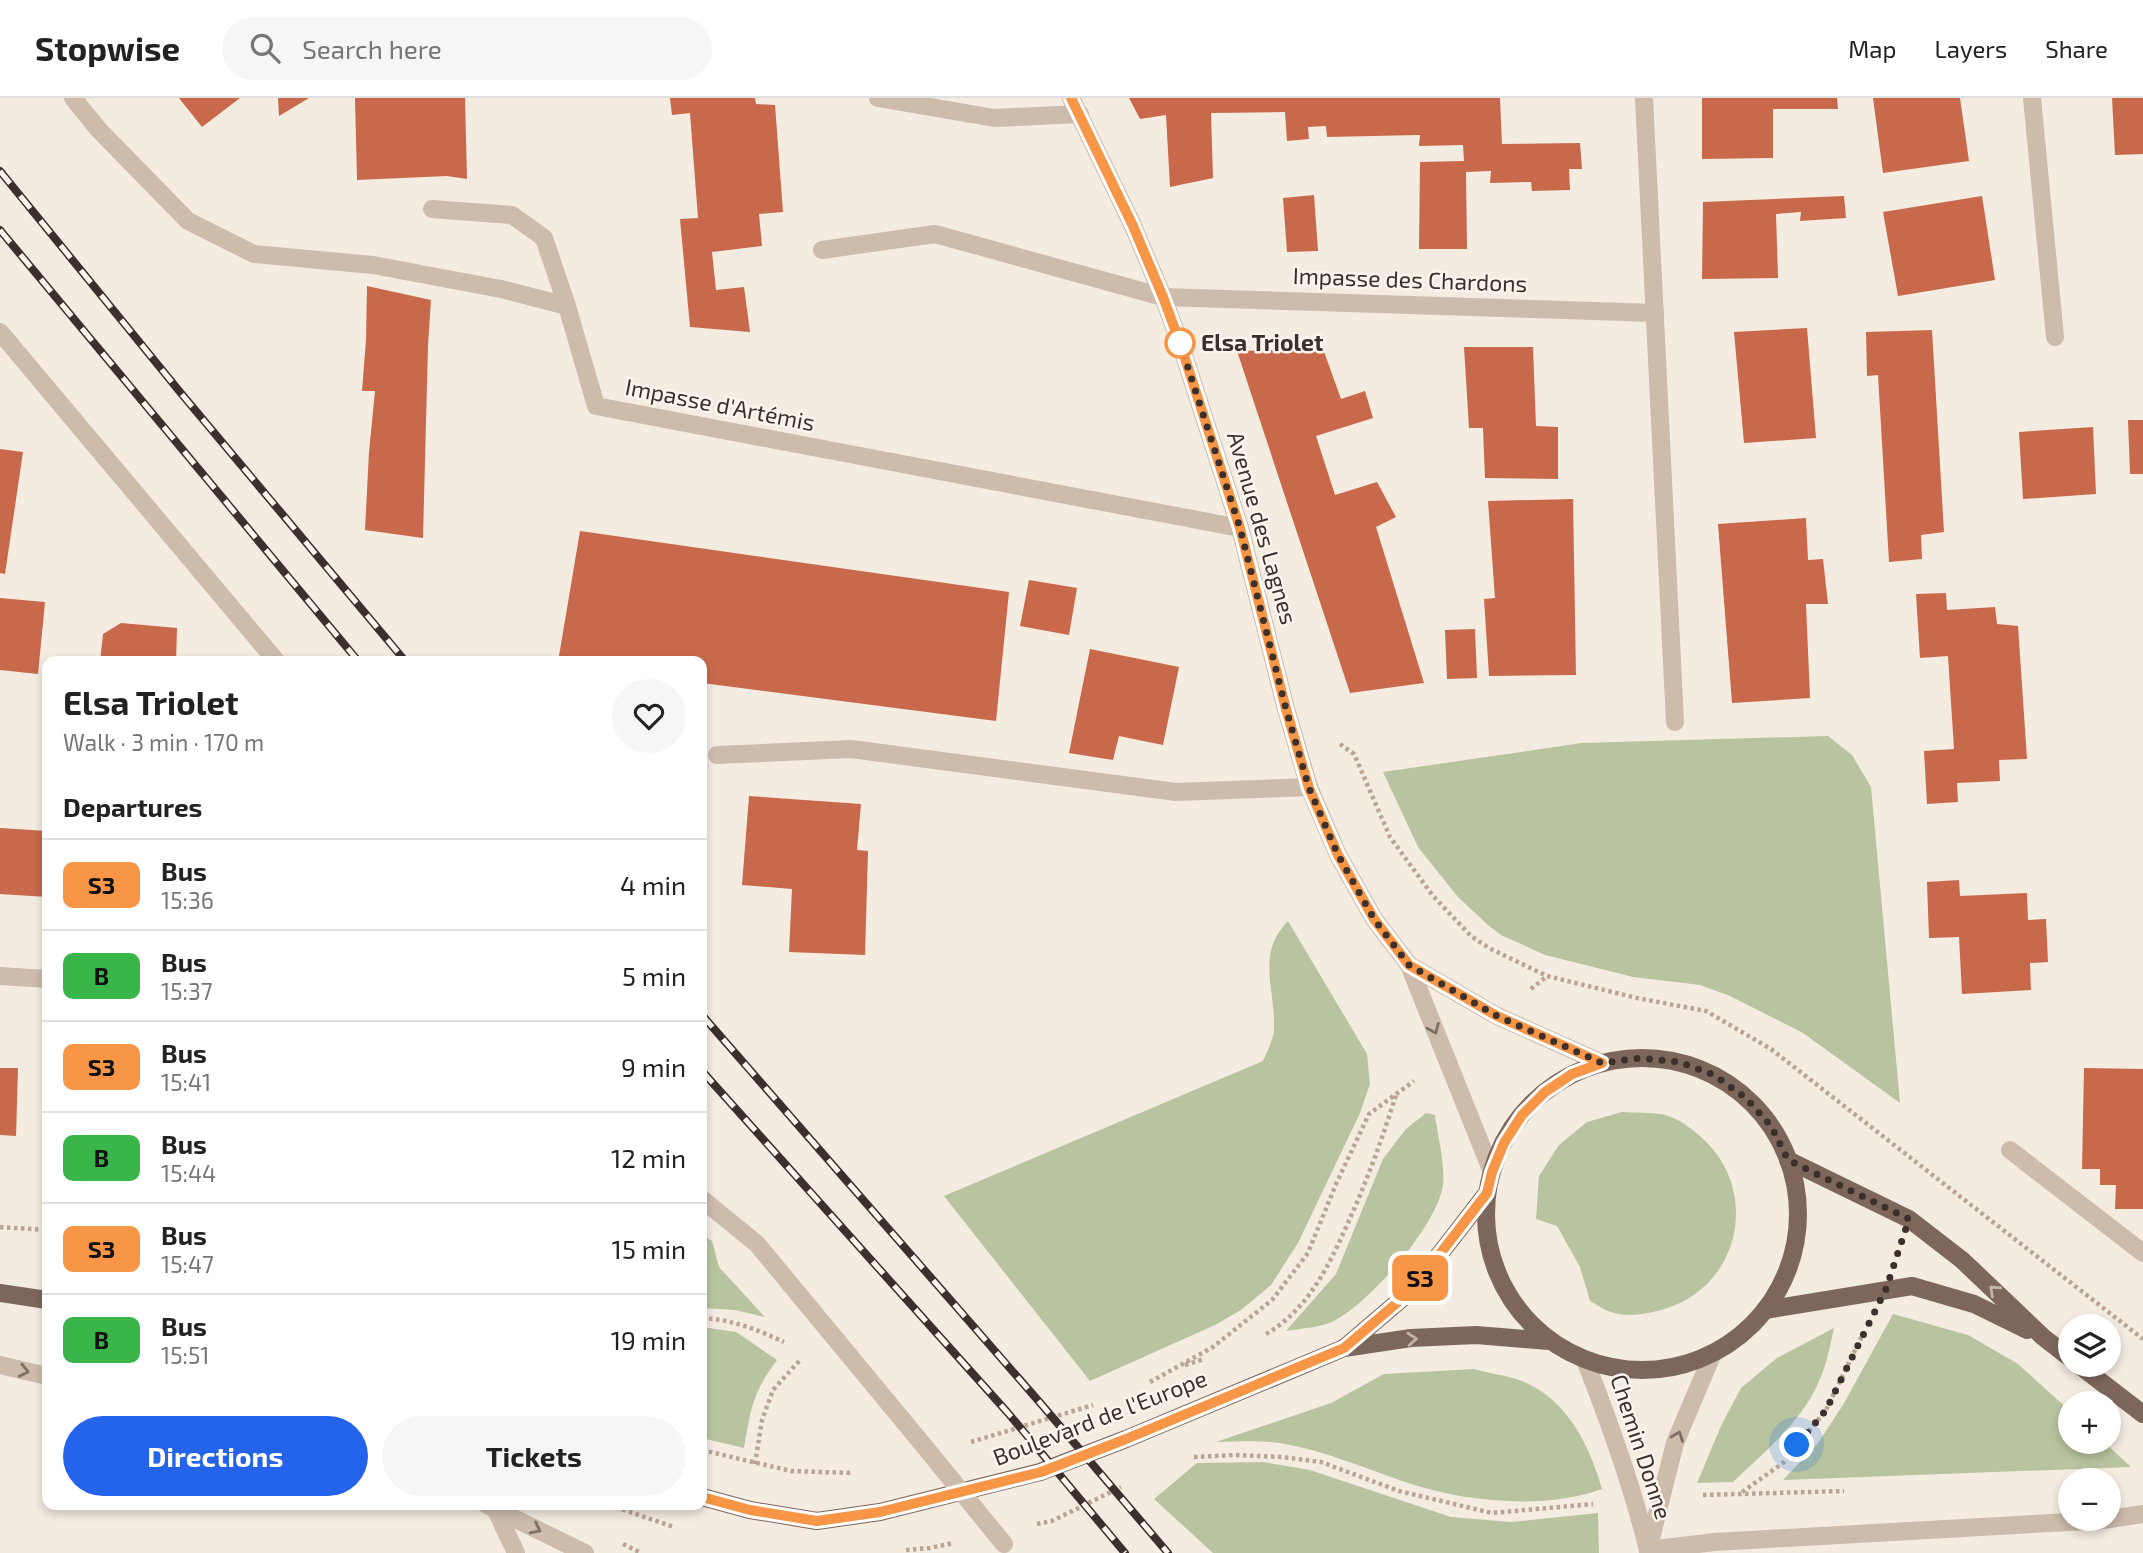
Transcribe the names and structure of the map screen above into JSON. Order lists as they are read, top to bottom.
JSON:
{
  "streets": {
    "main road": ["Boulevard de l'Europe"],
    "street": [
      "Impasse des Chardons",
      "Impasse d'Artémis",
      "Avenue des Lagnes",
      "Chemin Donne"
    ]
  },
  "crossings": [
    ["Impasse des Chardons", "Avenue des Lagnes"],
    ["Impasse d'Artémis", "Avenue des Lagnes"]
  ],
  "one_way": ["Chemin Donne"],
  "places": ["Elsa Triolet"],
  "lines": ["bus line S3"],
  "page": {
    "header": "Stopwise",
    "search": "Search here",
    "nav": ["Map", "Layers", "Share"],
    "on_map": "S3",
    "heading": [
      ["Elsa Triolet", "Walk · 3 min · 170 m"],
      "Departures"
    ],
    "list": [
      {
        "mark": "S3",
        "name": "Bus",
        "note": "15:36",
        "value": "4 min"
      },
      {
        "mark": "B",
        "name": "Bus",
        "note": "15:37",
        "value": "5 min"
      },
      {
        "mark": "S3",
        "name": "Bus",
        "note": "15:41",
        "value": "9 min"
      },
      {
        "mark": "B",
        "name": "Bus",
        "note": "15:44",
        "value": "12 min"
      },
      {
        "mark": "S3",
        "name": "Bus",
        "note": "15:47",
        "value": "15 min"
      },
      {
        "mark": "B",
        "name": "Bus",
        "note": "15:51",
        "value": "19 min"
      }
    ],
    "map_buttons": ["+", "−"],
    "buttons": ["Directions", "Tickets"]
  }
}
